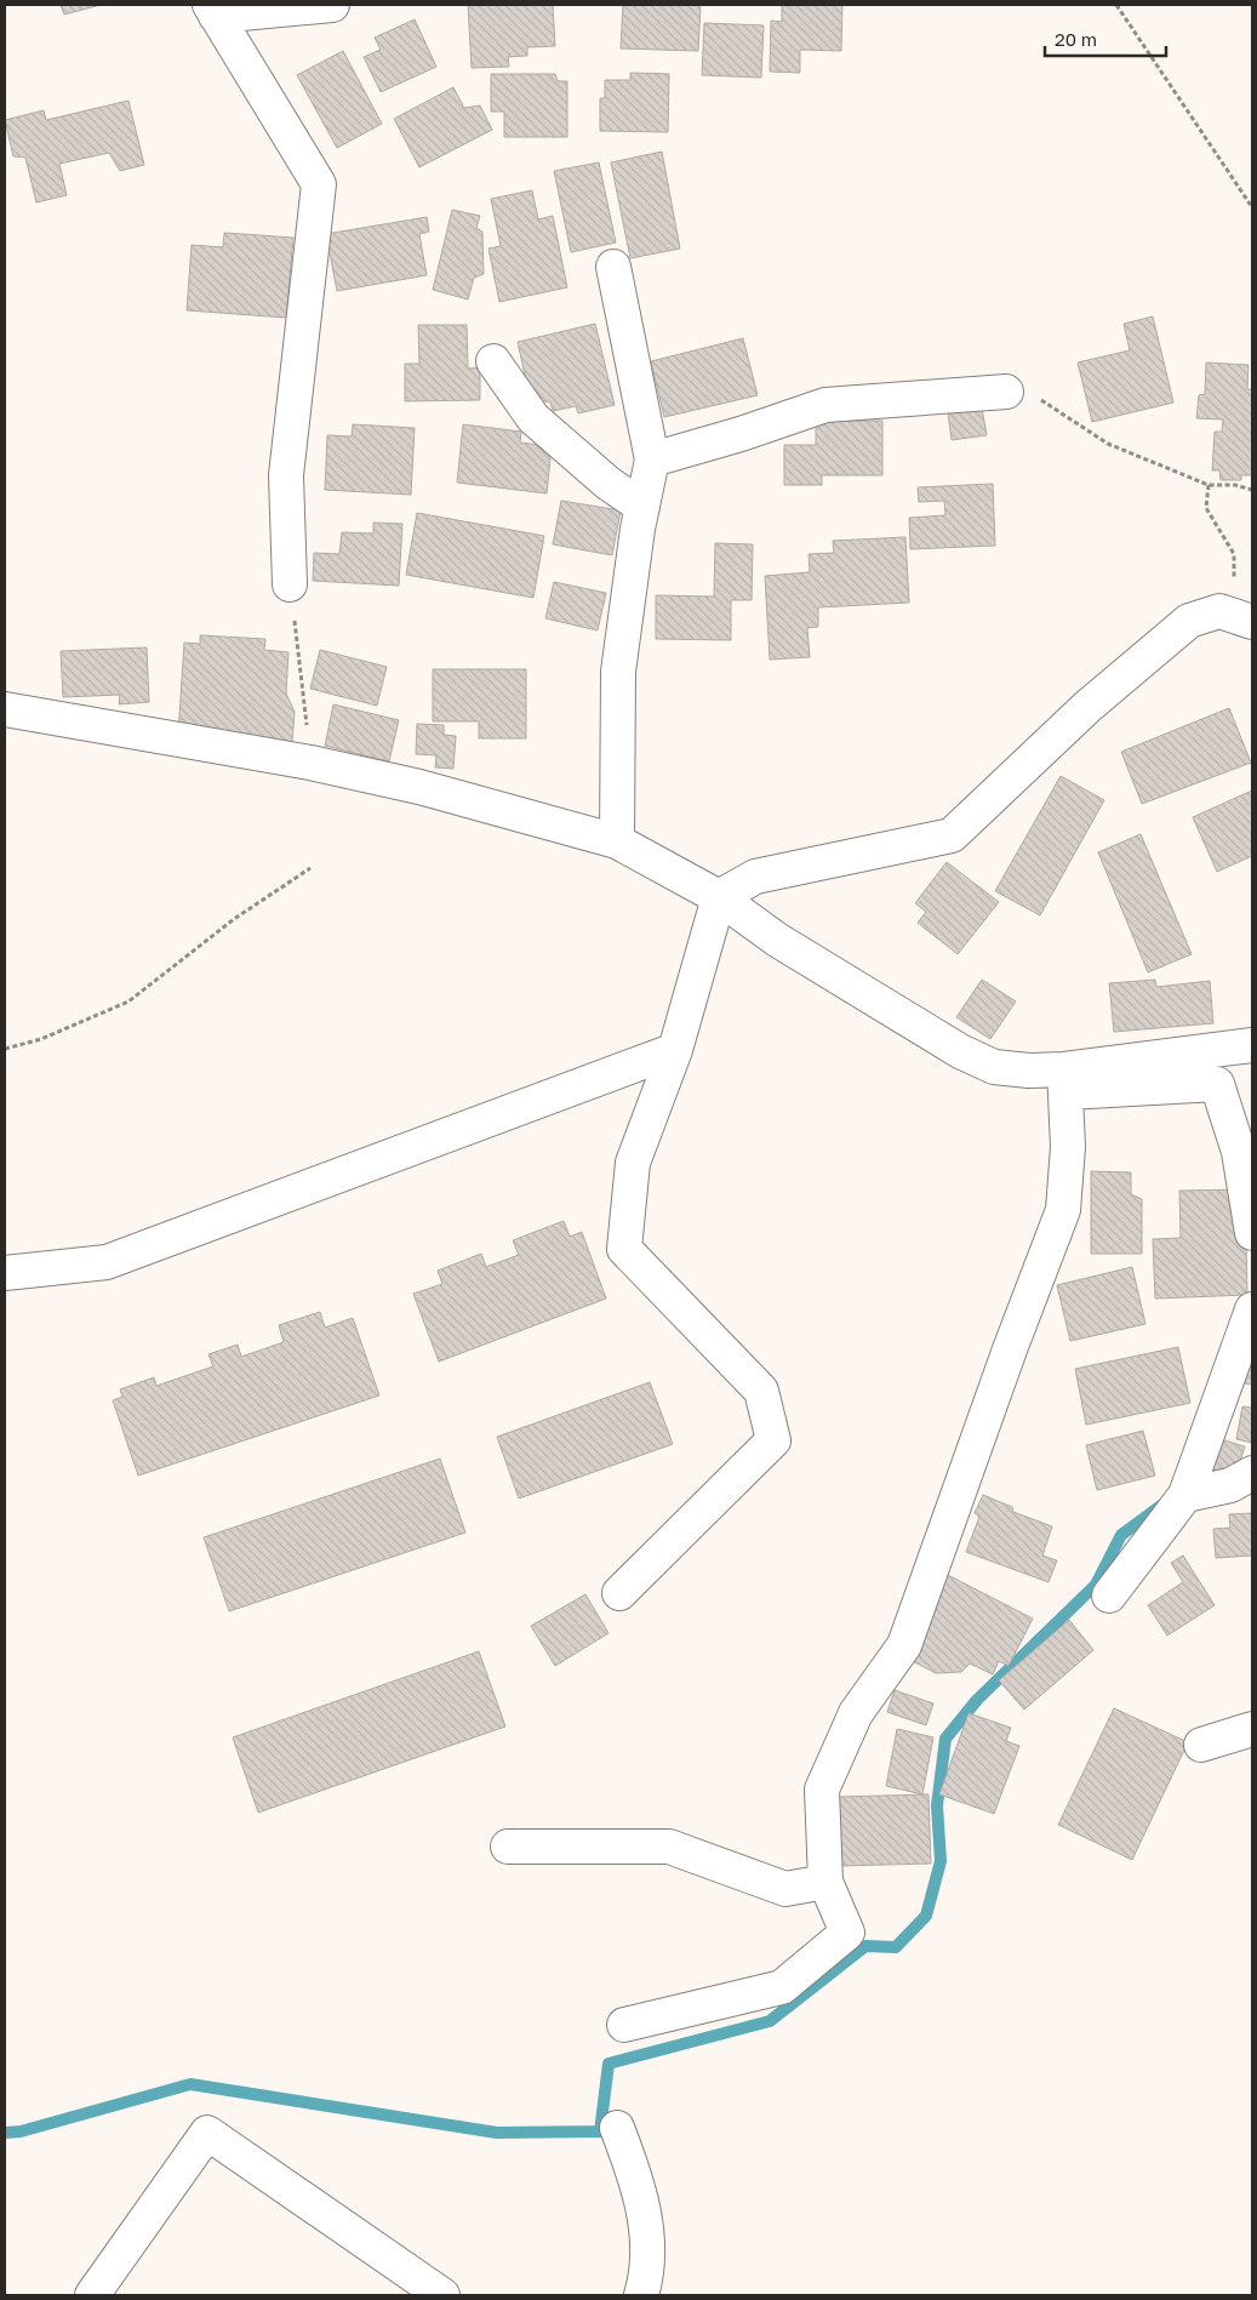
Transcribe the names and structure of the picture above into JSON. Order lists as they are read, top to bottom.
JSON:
{
  "scale_bar": "20 m"
}
